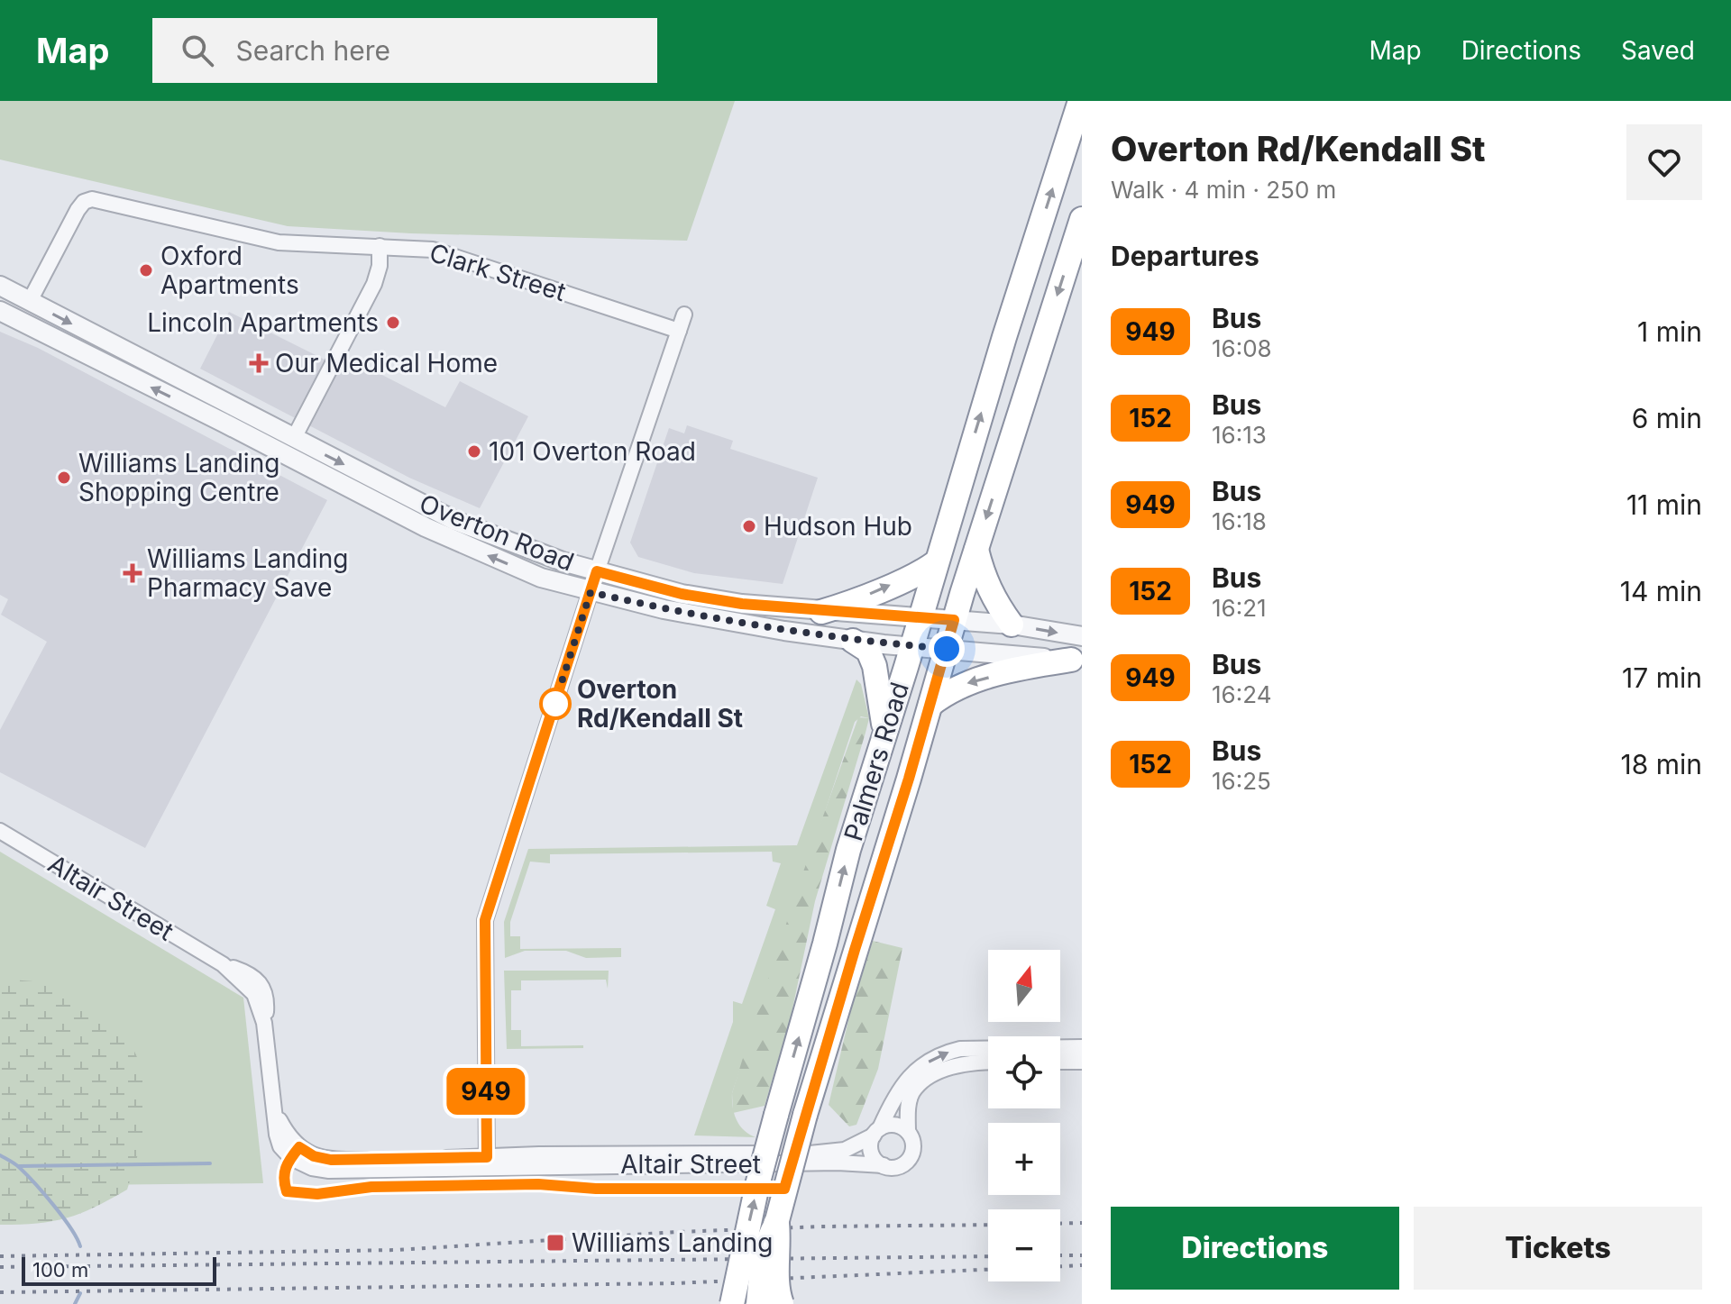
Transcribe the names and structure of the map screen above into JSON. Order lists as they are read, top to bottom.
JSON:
{
  "streets": {
    "highway": ["Palmers Road"],
    "street": ["Clark Street", "Overton Road", "Altair Street"]
  },
  "crossings": [
    ["Clark Street", "Overton Road"],
    ["Overton Road", "Palmers Road"]
  ],
  "places": {
    "other": [
      "Oxford Apartments",
      "Lincoln Apartments",
      "101 Overton Road",
      "Williams Landing Shopping Centre",
      "Hudson Hub",
      "Overton Rd/Kendall St"
    ],
    "health": ["Our Medical Home", "Williams Landing Pharmacy Save"],
    "transit": ["Williams Landing"]
  },
  "lines": ["bus line 949"],
  "scale_bar": "100 m",
  "north": "top",
  "page": {
    "header": "Map",
    "search": "Search here",
    "nav": ["Map", "Directions", "Saved"],
    "on_map": "949",
    "heading": [
      ["Overton Rd/Kendall St", "Walk · 4 min · 250 m"],
      "Departures"
    ],
    "list": [
      {
        "mark": "949",
        "name": "Bus",
        "note": "16:08",
        "value": "1 min"
      },
      {
        "mark": "152",
        "name": "Bus",
        "note": "16:13",
        "value": "6 min"
      },
      {
        "mark": "949",
        "name": "Bus",
        "note": "16:18",
        "value": "11 min"
      },
      {
        "mark": "152",
        "name": "Bus",
        "note": "16:21",
        "value": "14 min"
      },
      {
        "mark": "949",
        "name": "Bus",
        "note": "16:24",
        "value": "17 min"
      },
      {
        "mark": "152",
        "name": "Bus",
        "note": "16:25",
        "value": "18 min"
      }
    ],
    "map_buttons": ["+", "−"],
    "buttons": ["Directions", "Tickets"],
    "scale": "100 m"
  }
}
